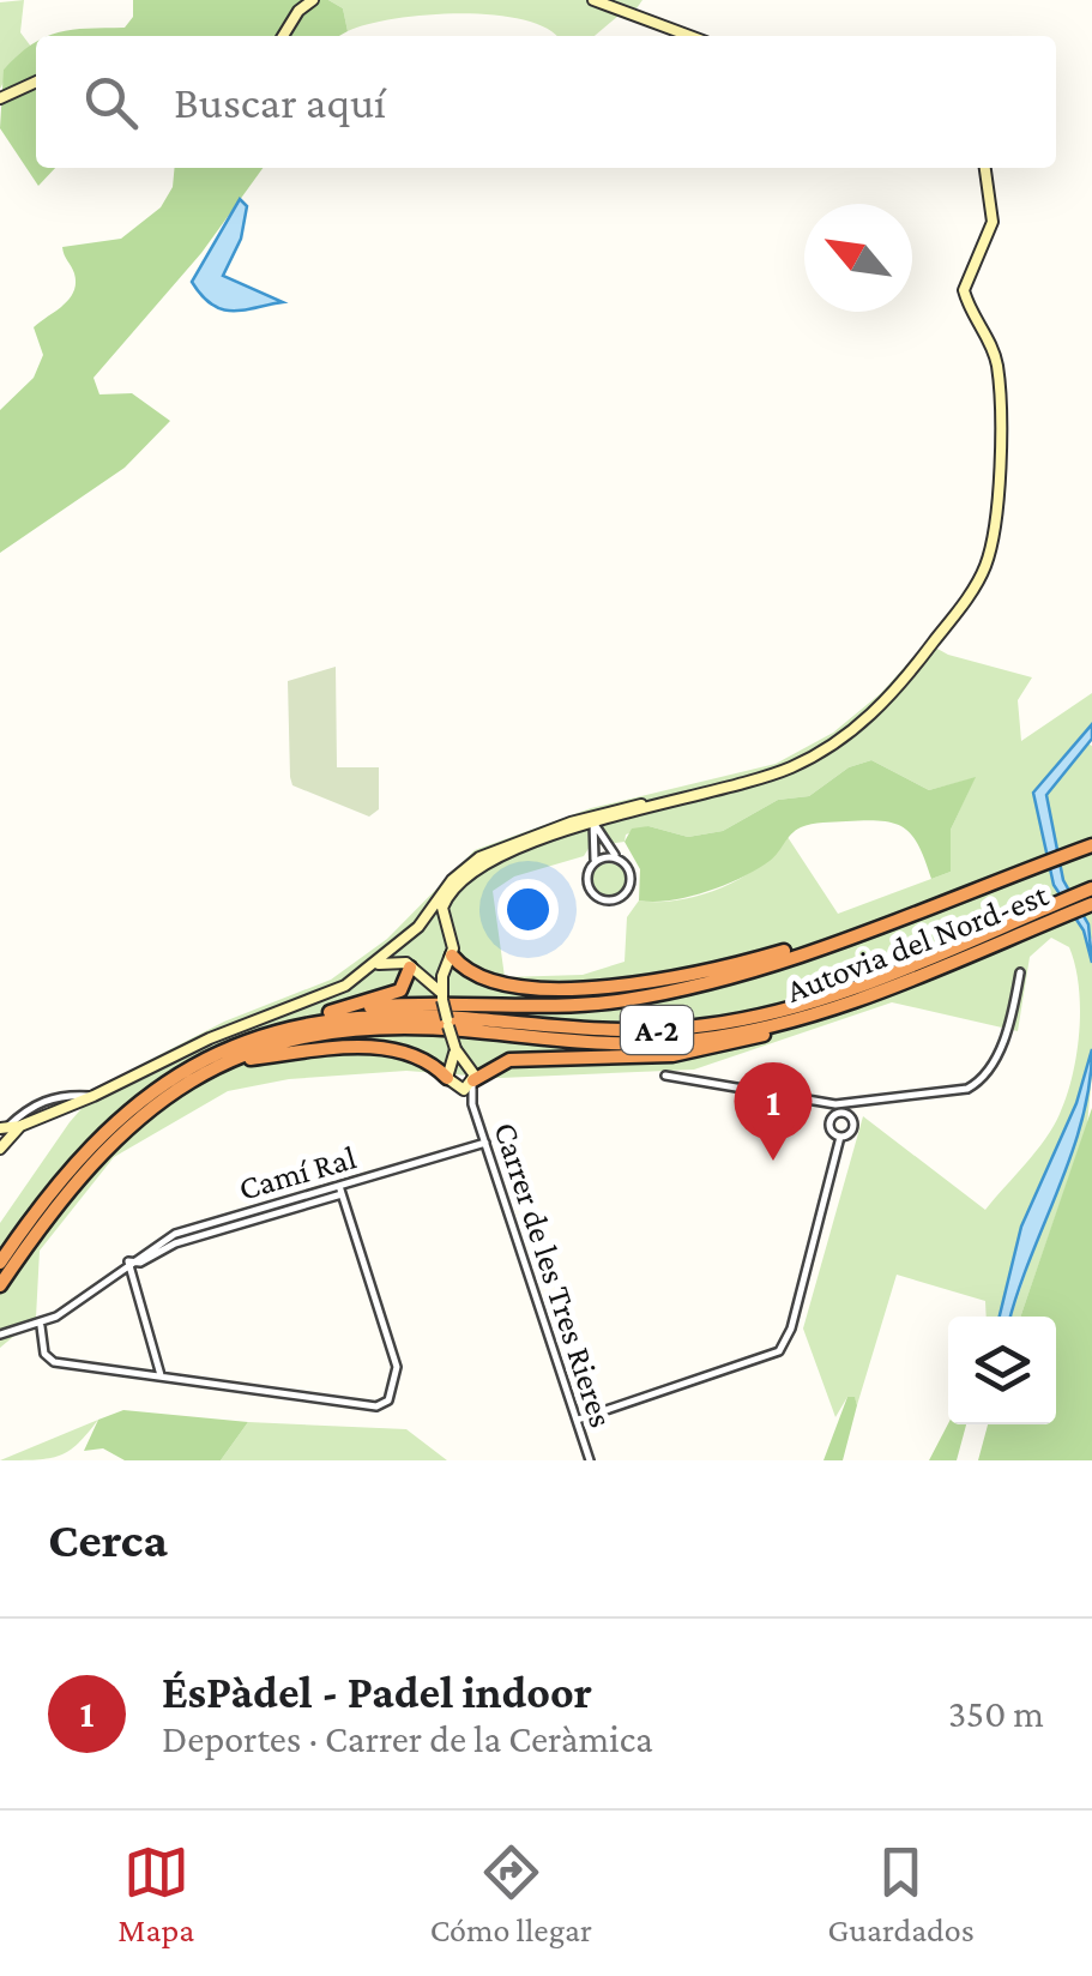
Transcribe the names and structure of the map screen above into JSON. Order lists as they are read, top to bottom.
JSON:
{
  "streets": {
    "highway": ["Autovia del Nord-est", "A-2"],
    "street": ["Camí Ral", "Carrer de les Tres Rieres"]
  },
  "crossings": [
    ["Camí Ral", "Carrer de les Tres Rieres"]
  ],
  "north": "top left",
  "page": {
    "search": "Buscar aquí",
    "pins": "1",
    "heading": "Cerca",
    "list": [
      {
        "mark": "1",
        "name": "ÉsPàdel - Padel indoor",
        "note": "Deportes · Carrer de la Ceràmica",
        "value": "350 m"
      }
    ],
    "nav": ["Mapa", "Cómo llegar", "Guardados"]
  }
}
